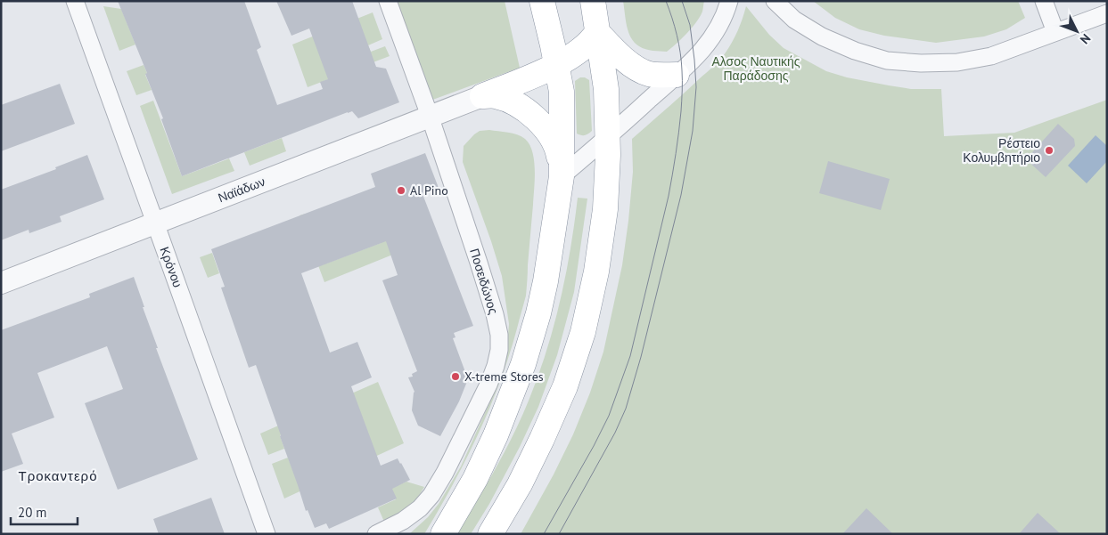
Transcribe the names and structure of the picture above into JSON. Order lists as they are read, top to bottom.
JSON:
{
  "streets": {
    "street": ["Ναϊάδων", "Κρόνου", "Ποσειδώνος"]
  },
  "crossings": [
    ["Ναϊάδων", "Κρόνου"],
    ["Ναϊάδων", "Ποσειδώνος"]
  ],
  "districts": ["Τροκαντερό"],
  "parks": ["Αλσος Ναυτικής Παράδοσης"],
  "places": ["Ρέστειο Κολυμβητήριο", "Al Pino", "X-treme Stores"],
  "scale_bar": "20 m",
  "north": "bottom right"
}
